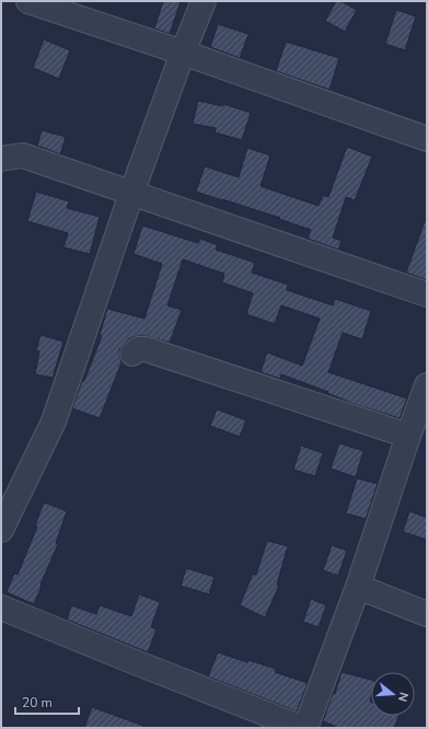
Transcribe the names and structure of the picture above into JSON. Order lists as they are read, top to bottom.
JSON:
{
  "scale_bar": "20 m",
  "north": "right"
}
